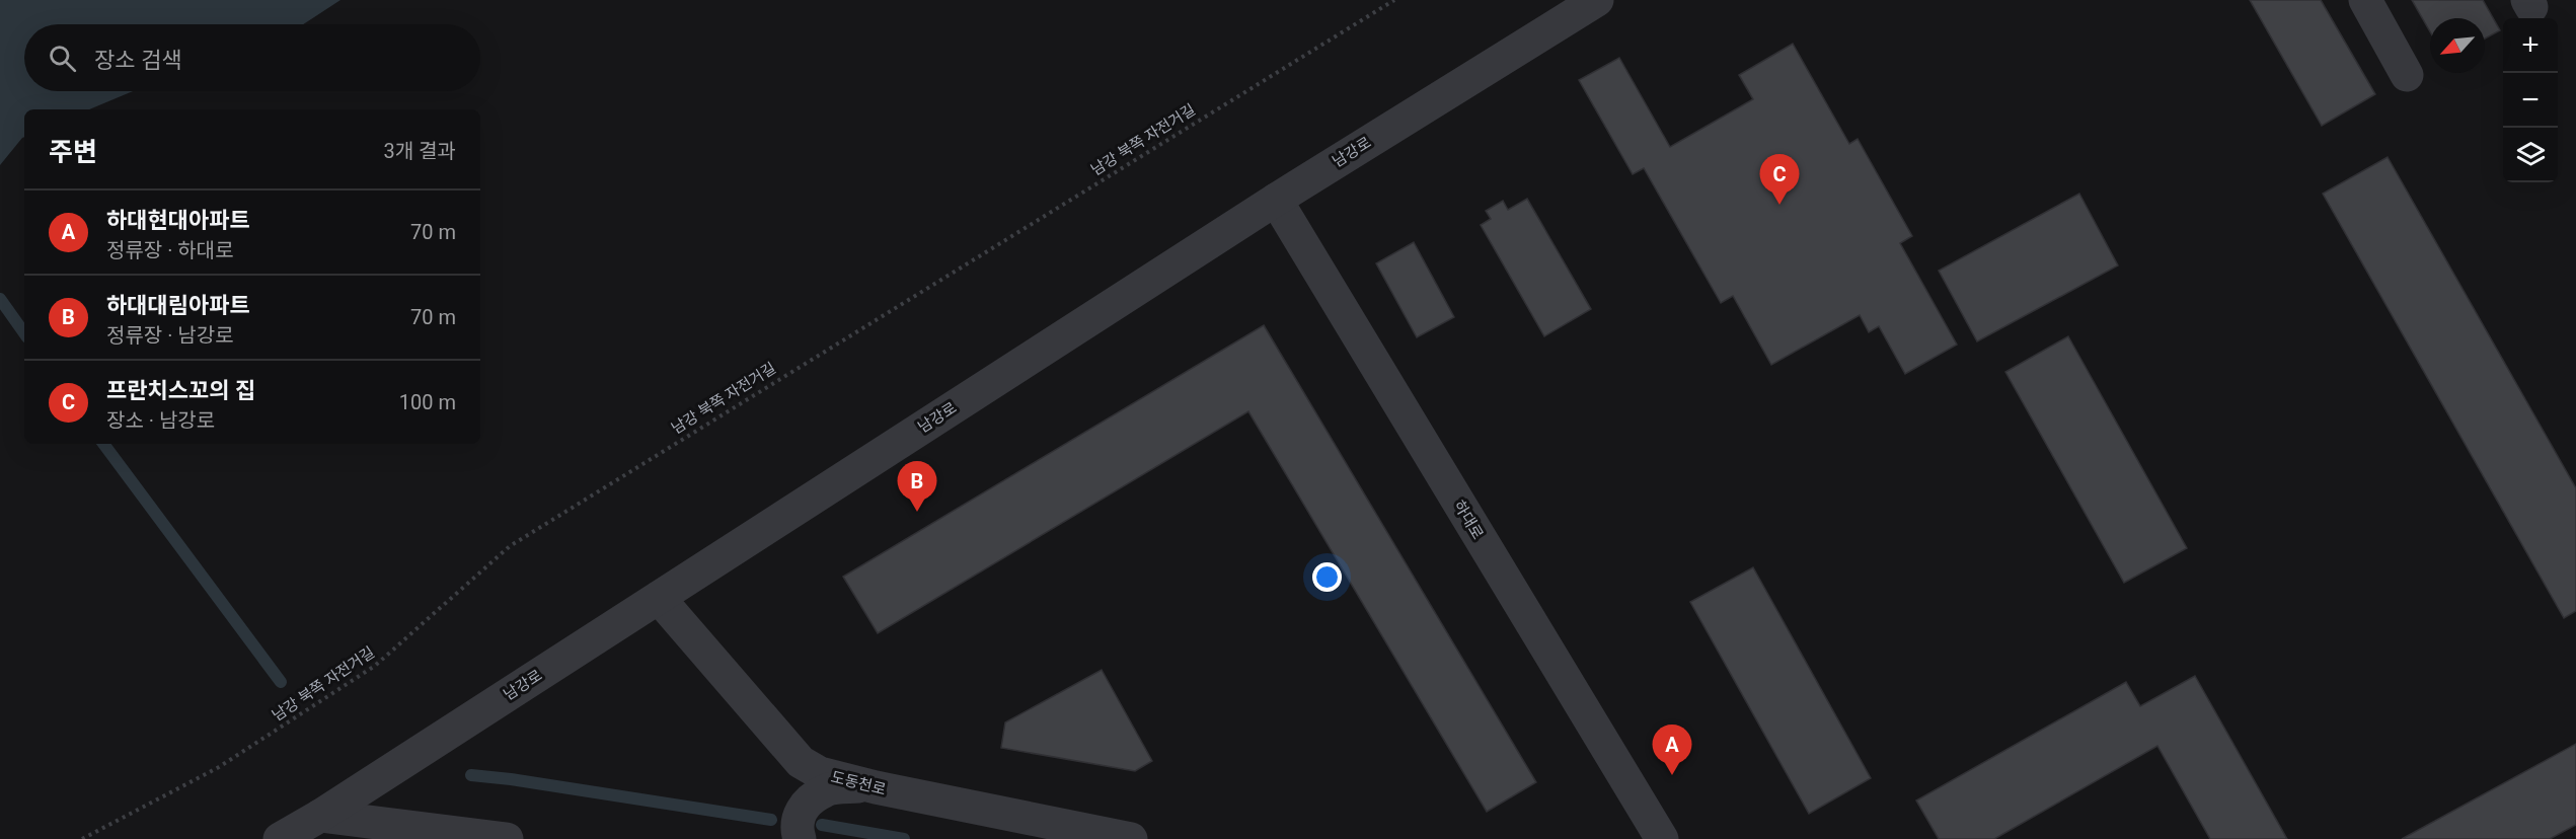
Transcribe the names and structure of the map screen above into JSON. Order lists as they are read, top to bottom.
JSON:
{
  "streets": {
    "street": ["남강로", "하대로", "도동천로"],
    "path": ["남강 북쪽 자전거길"]
  },
  "crossings": [
    ["남강로", "하대로"],
    ["남강로", "도동천로"]
  ],
  "north": "bottom left",
  "page": {
    "map_buttons": ["+", "−"],
    "search": "장소 검색",
    "heading": ["주변", "3개 결과"],
    "pins": ["C", "B", "A"],
    "list": [
      {
        "mark": "A",
        "name": "하대현대아파트",
        "note": "정류장 · 하대로",
        "value": "70 m"
      },
      {
        "mark": "B",
        "name": "하대대림아파트",
        "note": "정류장 · 남강로",
        "value": "70 m"
      },
      {
        "mark": "C",
        "name": "프란치스꼬의 집",
        "note": "장소 · 남강로",
        "value": "100 m"
      }
    ]
  }
}
